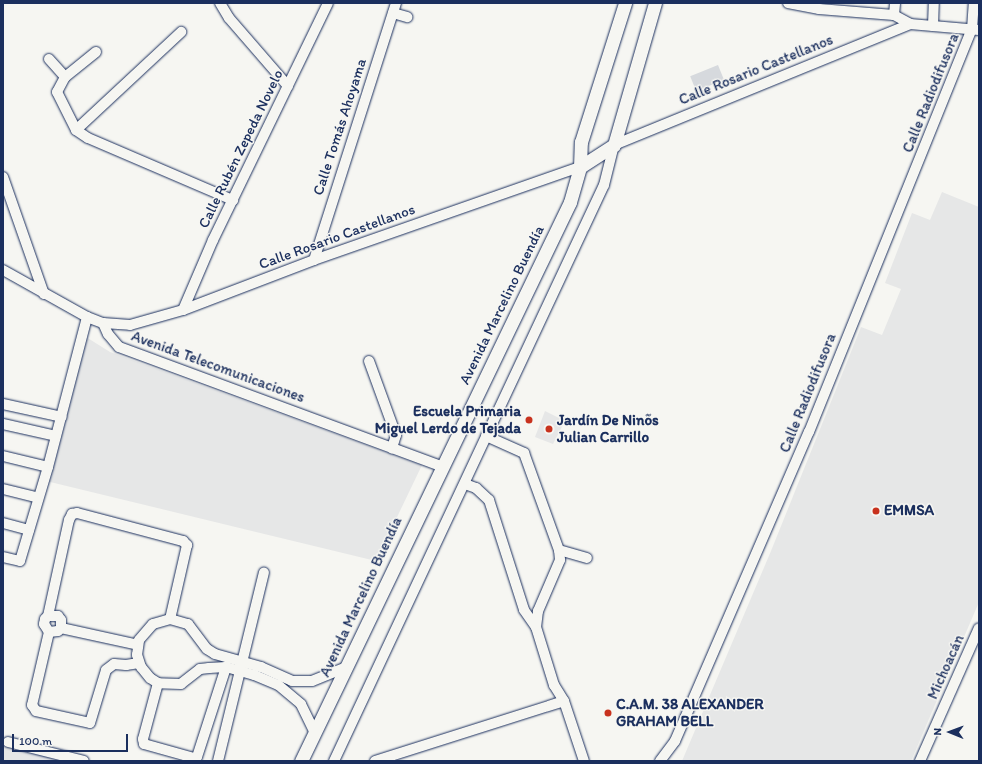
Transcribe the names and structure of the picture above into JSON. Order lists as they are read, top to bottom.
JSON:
{
  "streets": {
    "main road": ["Avenida Marcelino Buendía"],
    "street": [
      "Calle Rosario Castellanos",
      "Calle Radiodifusora",
      "Calle Tomás Ahoyama",
      "Calle Rubén Zepeda Novelo",
      "Avenida Telecomunicaciones",
      "Michoacán"
    ]
  },
  "crossings": [
    ["Calle Rosario Castellanos", "Calle Tomás Ahoyama"],
    ["Calle Rosario Castellanos", "Calle Rubén Zepeda Novelo"],
    ["Calle Rosario Castellanos", "Avenida Marcelino Buendía"],
    ["Calle Rosario Castellanos", "Avenida Telecomunicaciones"],
    ["Avenida Marcelino Buendía", "Avenida Telecomunicaciones"]
  ],
  "places": [
    "Escuela Primaria Miguel Lerdo de Tejada",
    "Jardín De Ninõs Julian Carrillo",
    "EMMSA",
    "C.A.M. 38 ALEXANDER GRAHAM BELL"
  ],
  "scale_bar": "100 m",
  "north": "left"
}
